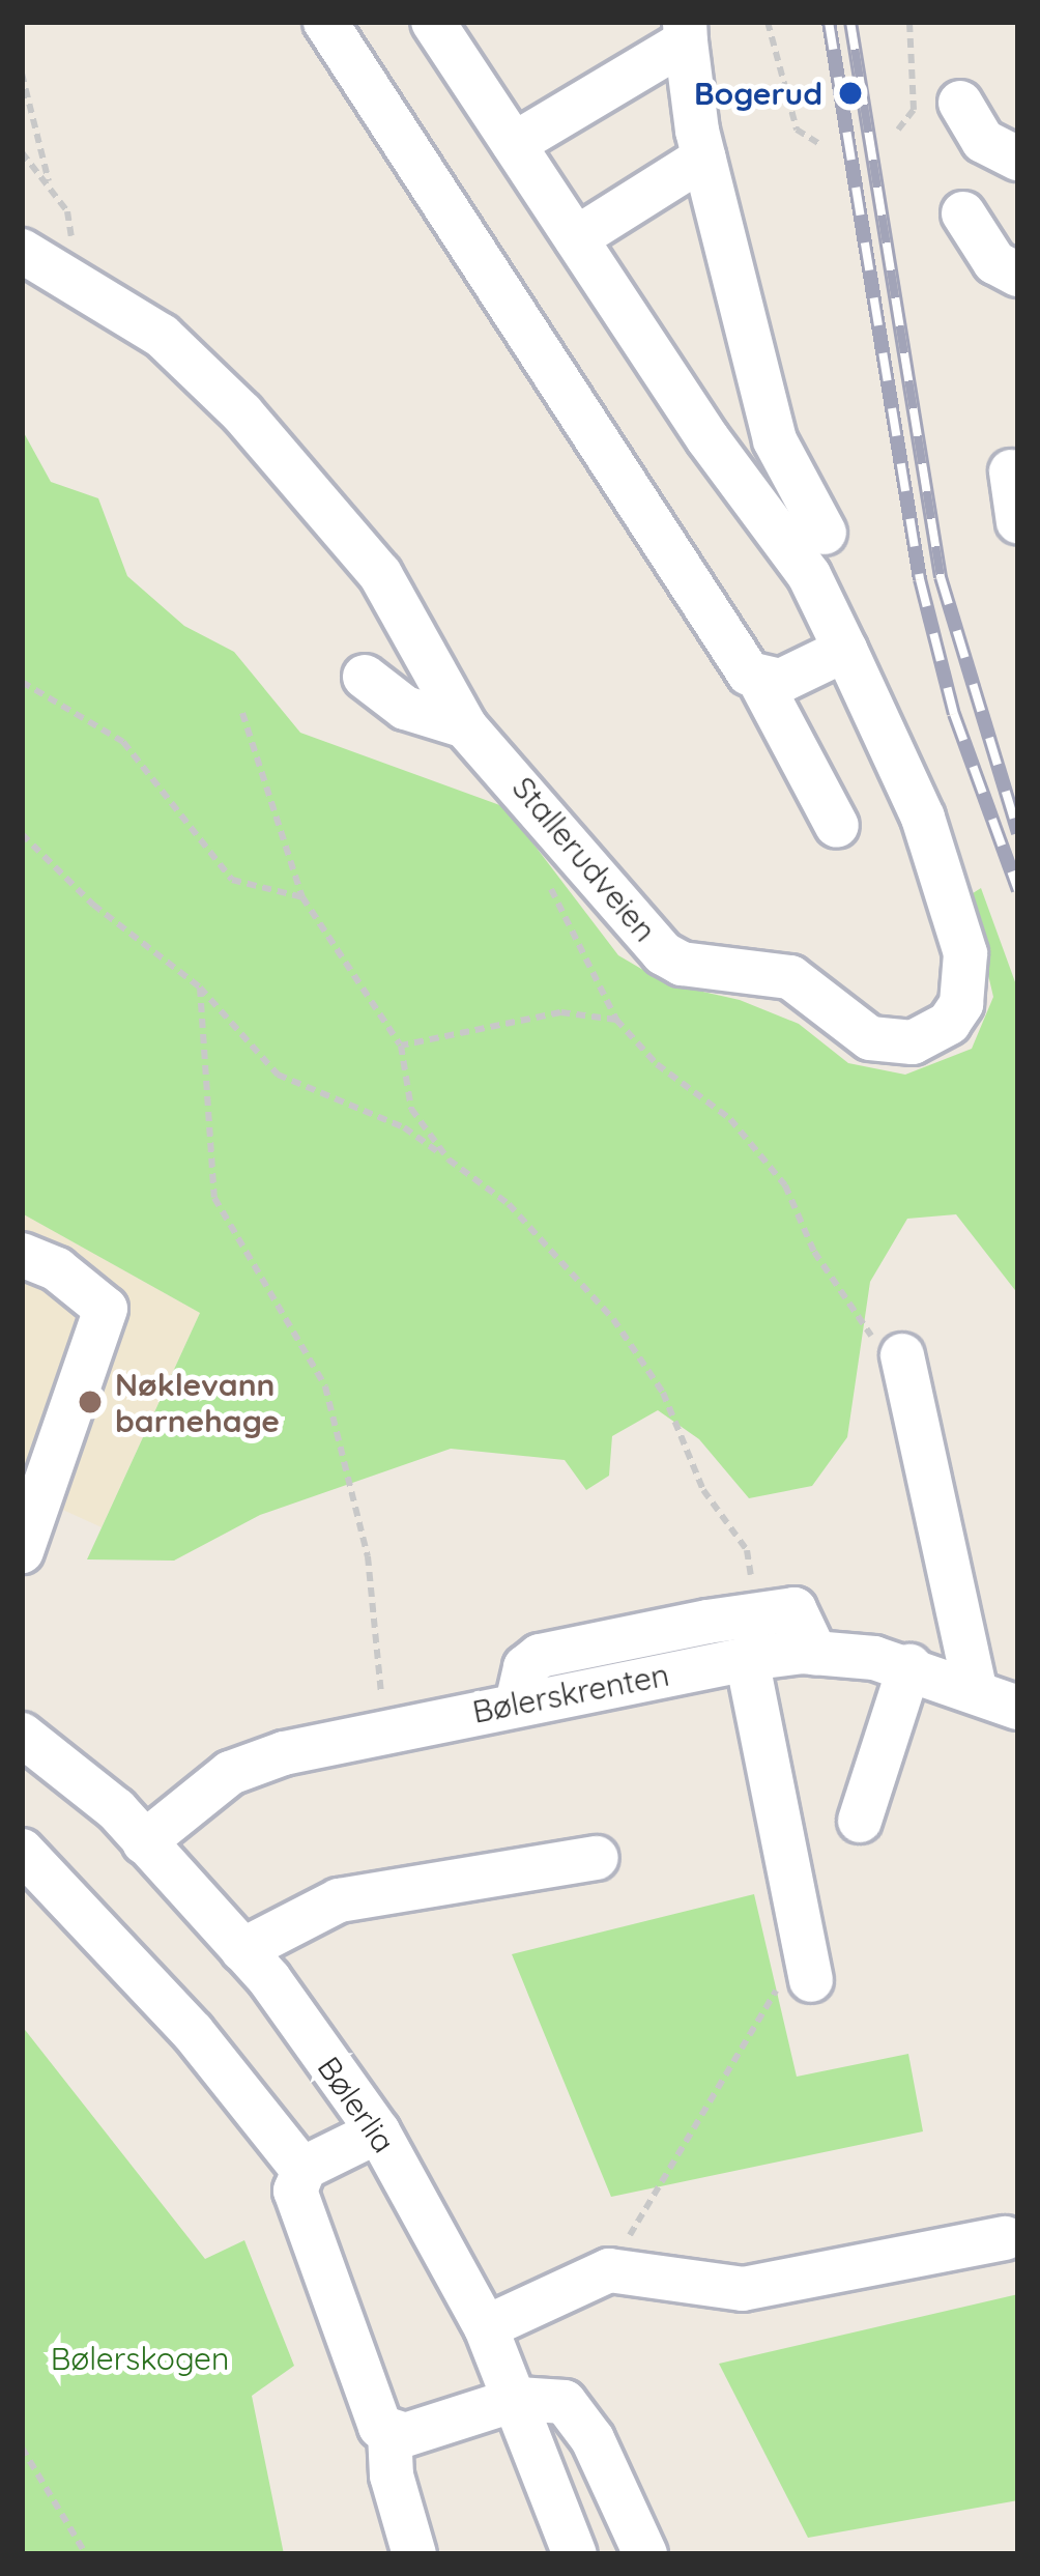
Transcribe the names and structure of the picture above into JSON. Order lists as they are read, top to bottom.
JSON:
{
  "streets": {
    "street": ["Stallerudveien", "Bølerskrenten", "Bølerlia"]
  },
  "crossings": [
    ["Bølerskrenten", "Bølerlia"]
  ],
  "parks": ["Bølerskogen"],
  "places": ["Bogerud", "Nøklevann barnehage"]
}
